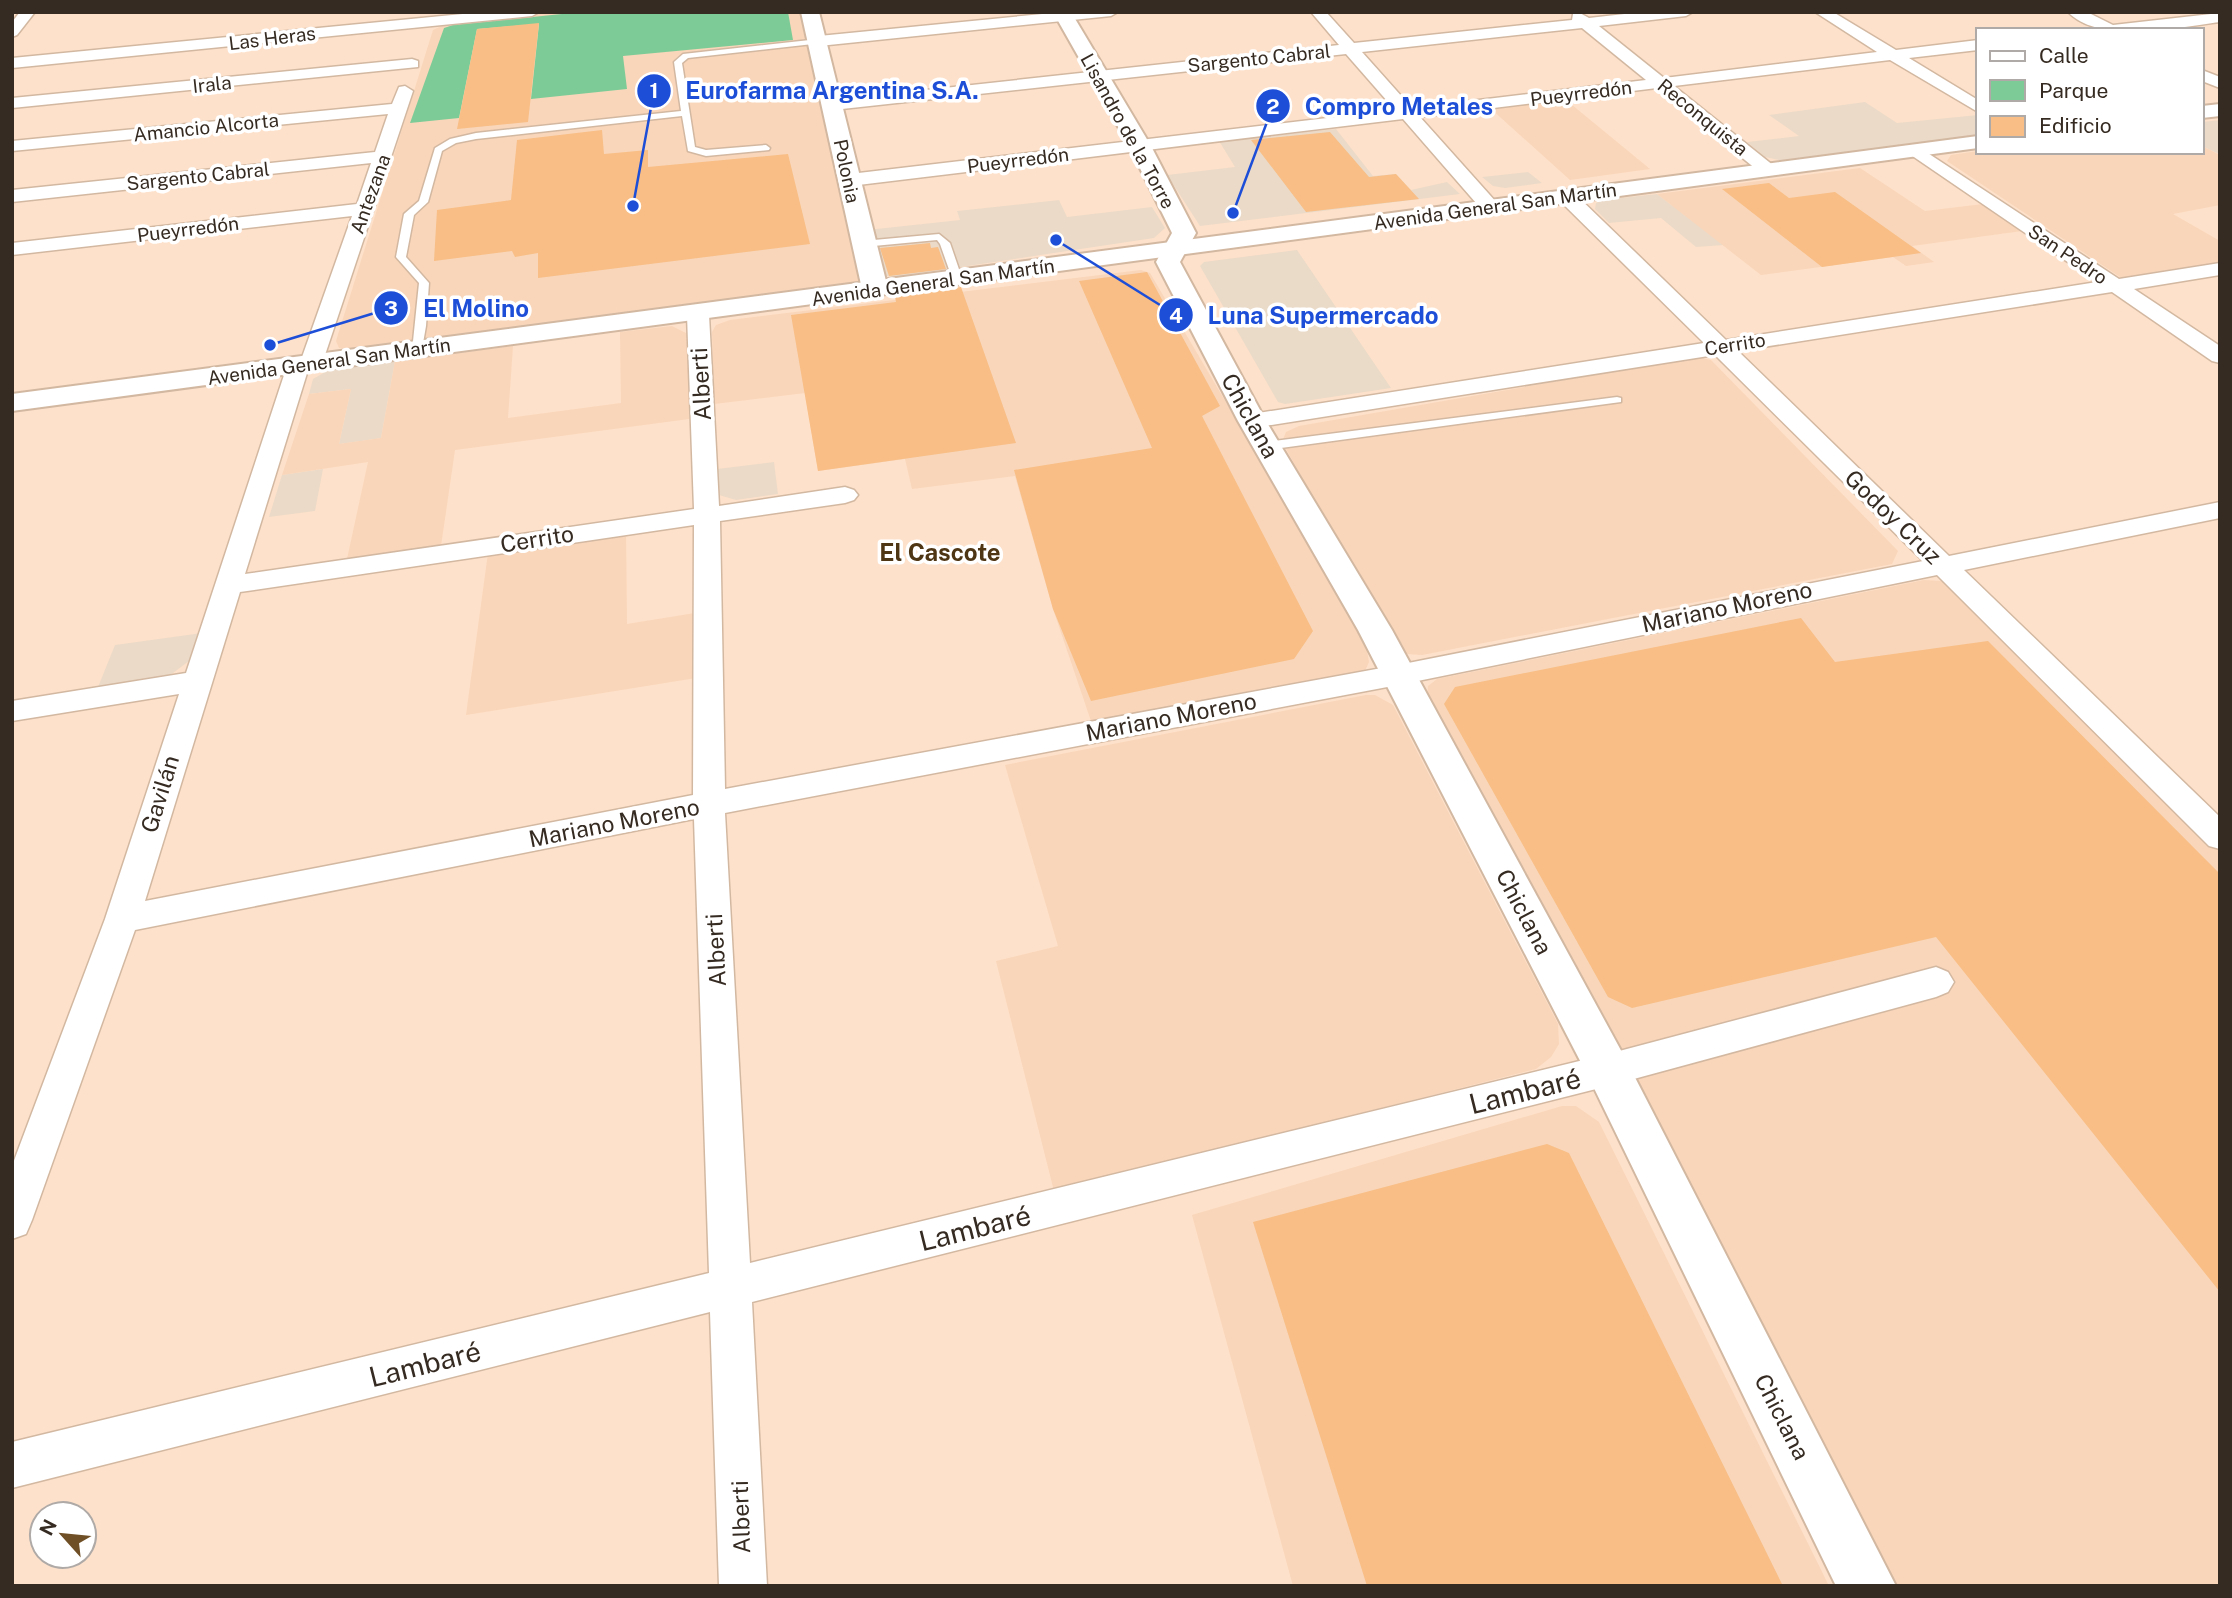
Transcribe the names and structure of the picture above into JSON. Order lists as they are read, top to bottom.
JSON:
{
  "streets": {
    "street": [
      "Las Heras",
      "Sargento Cabral",
      "Irala",
      "Pueyrredón",
      "Reconquista",
      "Amancio Alcorta",
      "Lisandro de la Torre",
      "Polonia",
      "Antezana",
      "Avenida General San Martín",
      "San Pedro",
      "Cerrito",
      "Alberti",
      "Chiclana",
      "Godoy Cruz",
      "Mariano Moreno",
      "Gavilán",
      "Lambaré"
    ]
  },
  "crossings": [
    ["Las Heras", "Antezana"],
    ["Sargento Cabral", "Reconquista"],
    ["Sargento Cabral", "Lisandro de la Torre"],
    ["Sargento Cabral", "Polonia"],
    ["Sargento Cabral", "Antezana"],
    ["Irala", "Antezana"],
    ["Pueyrredón", "Reconquista"],
    ["Pueyrredón", "Lisandro de la Torre"],
    ["Pueyrredón", "Polonia"],
    ["Pueyrredón", "Antezana"],
    ["Reconquista", "Avenida General San Martín"],
    ["Amancio Alcorta", "Antezana"],
    ["Lisandro de la Torre", "Avenida General San Martín"],
    ["Lisandro de la Torre", "Chiclana"],
    ["Polonia", "Avenida General San Martín"],
    ["Antezana", "Avenida General San Martín"],
    ["Antezana", "Gavilán"],
    ["Avenida General San Martín", "San Pedro"],
    ["Avenida General San Martín", "Alberti"],
    ["Avenida General San Martín", "Chiclana"],
    ["Avenida General San Martín", "Godoy Cruz"],
    ["Avenida General San Martín", "Gavilán"],
    ["San Pedro", "Cerrito"],
    ["Cerrito", "Alberti"],
    ["Cerrito", "Chiclana"],
    ["Cerrito", "Godoy Cruz"],
    ["Cerrito", "Gavilán"],
    ["Alberti", "Mariano Moreno"],
    ["Alberti", "Lambaré"],
    ["Chiclana", "Mariano Moreno"],
    ["Chiclana", "Lambaré"],
    ["Godoy Cruz", "Mariano Moreno"],
    ["Mariano Moreno", "Gavilán"]
  ],
  "districts": ["El Cascote"],
  "places": [
    "Eurofarma Argentina S.A.",
    "Compro Metales",
    "Luna Supermercado",
    "El Molino"
  ],
  "legend": ["Calle", "Parque", "Edificio"],
  "north": "top left"
}
